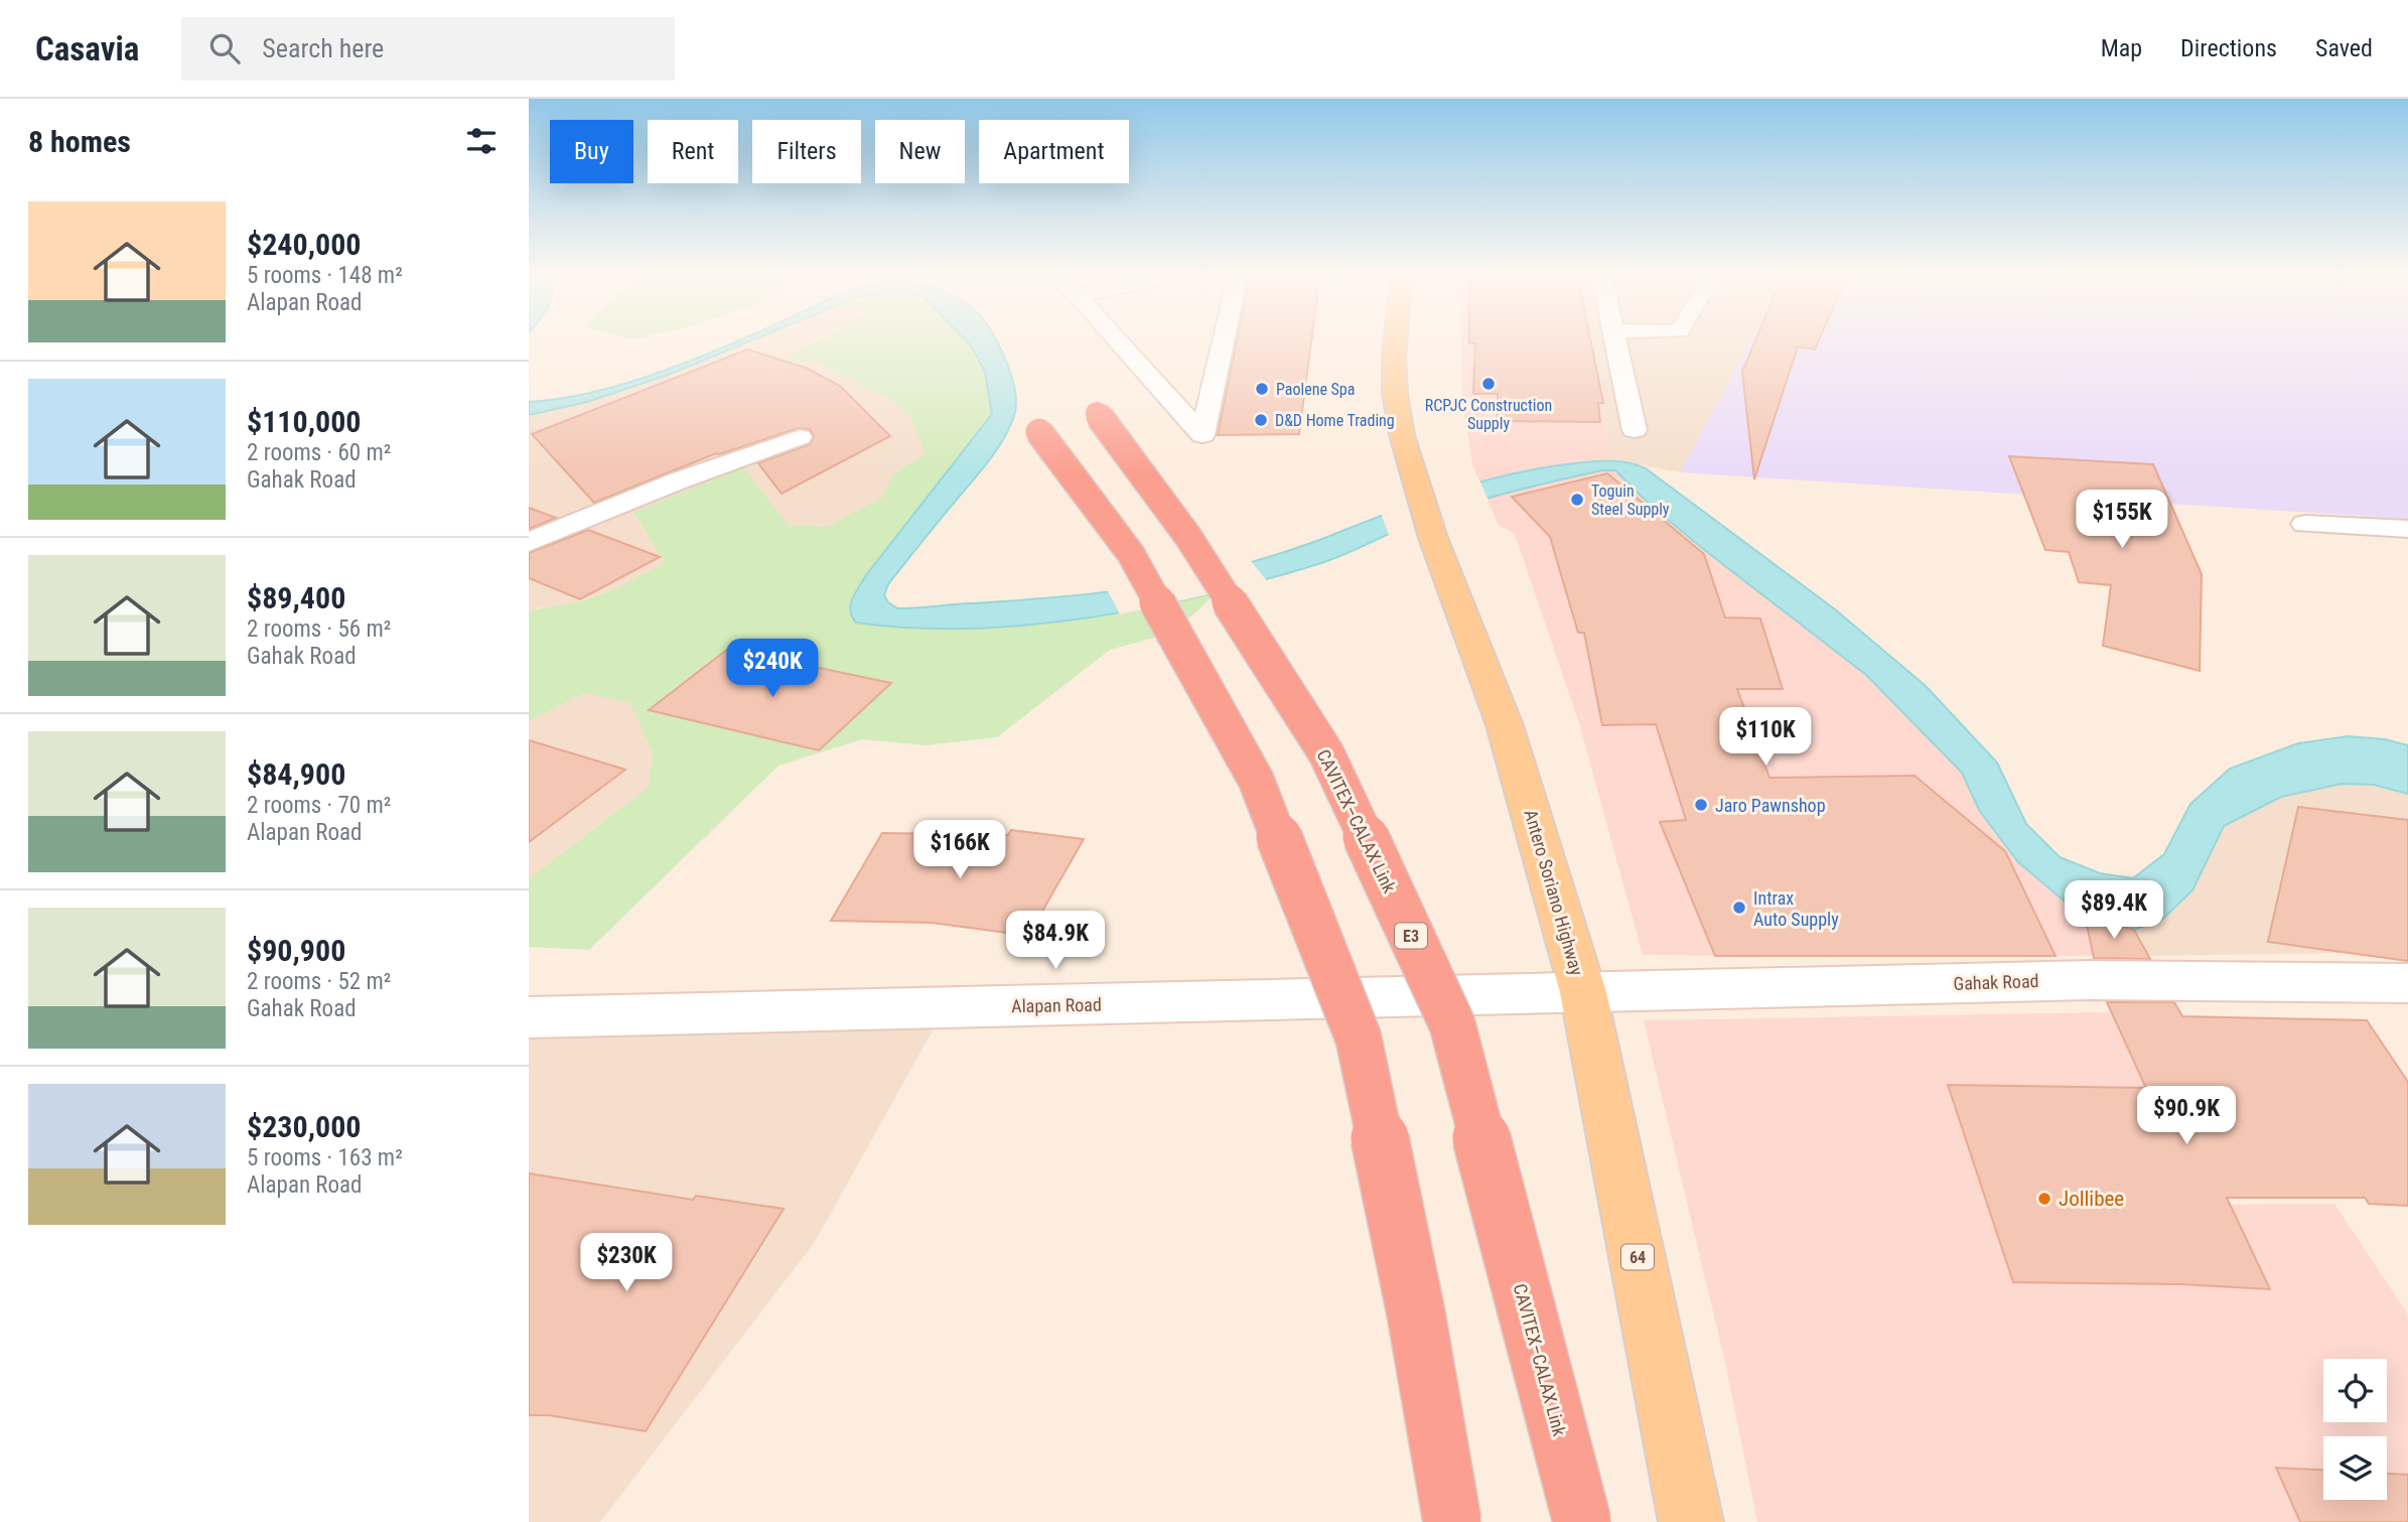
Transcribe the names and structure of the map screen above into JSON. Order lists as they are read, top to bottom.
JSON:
{
  "streets": {
    "highway": ["CAVITEX–CALAX Link", "E3"],
    "main road": ["Antero Soriano Highway", "64"],
    "street": ["Gahak Road", "Alapan Road"]
  },
  "crossings": [
    ["Antero Soriano Highway", "Gahak Road"],
    ["Antero Soriano Highway", "Alapan Road"],
    ["Gahak Road", "Alapan Road"]
  ],
  "places": [
    "RCPJC Construction Supply",
    "Paolene Spa",
    "D&D Home Trading",
    "Toguin Steel Supply",
    "Jaro Pawnshop",
    "Intrax Auto Supply",
    "Jollibee"
  ],
  "page": {
    "header": "Casavia",
    "search": "Search here",
    "nav": ["Map", "Directions", "Saved"],
    "heading": "8 homes",
    "chip": [
      "Buy",
      "Rent",
      "Filters",
      "New",
      "Apartment"
    ],
    "list": [
      {
        "name": "$240,000",
        "note": "5 rooms · 148 m² · Alapan Road"
      },
      {
        "name": "$110,000",
        "note": "2 rooms · 60 m² · Gahak Road"
      },
      {
        "name": "$89,400",
        "note": "2 rooms · 56 m² · Gahak Road"
      },
      {
        "name": "$84,900",
        "note": "2 rooms · 70 m² · Alapan Road"
      },
      {
        "name": "$90,900",
        "note": "2 rooms · 52 m² · Gahak Road"
      },
      {
        "name": "$230,000",
        "note": "5 rooms · 163 m² · Alapan Road"
      }
    ],
    "price": [
      "$155K",
      "$240K",
      "$110K",
      "$166K",
      "$89.4K",
      "$84.9K",
      "$90.9K",
      "$230K"
    ]
  }
}
